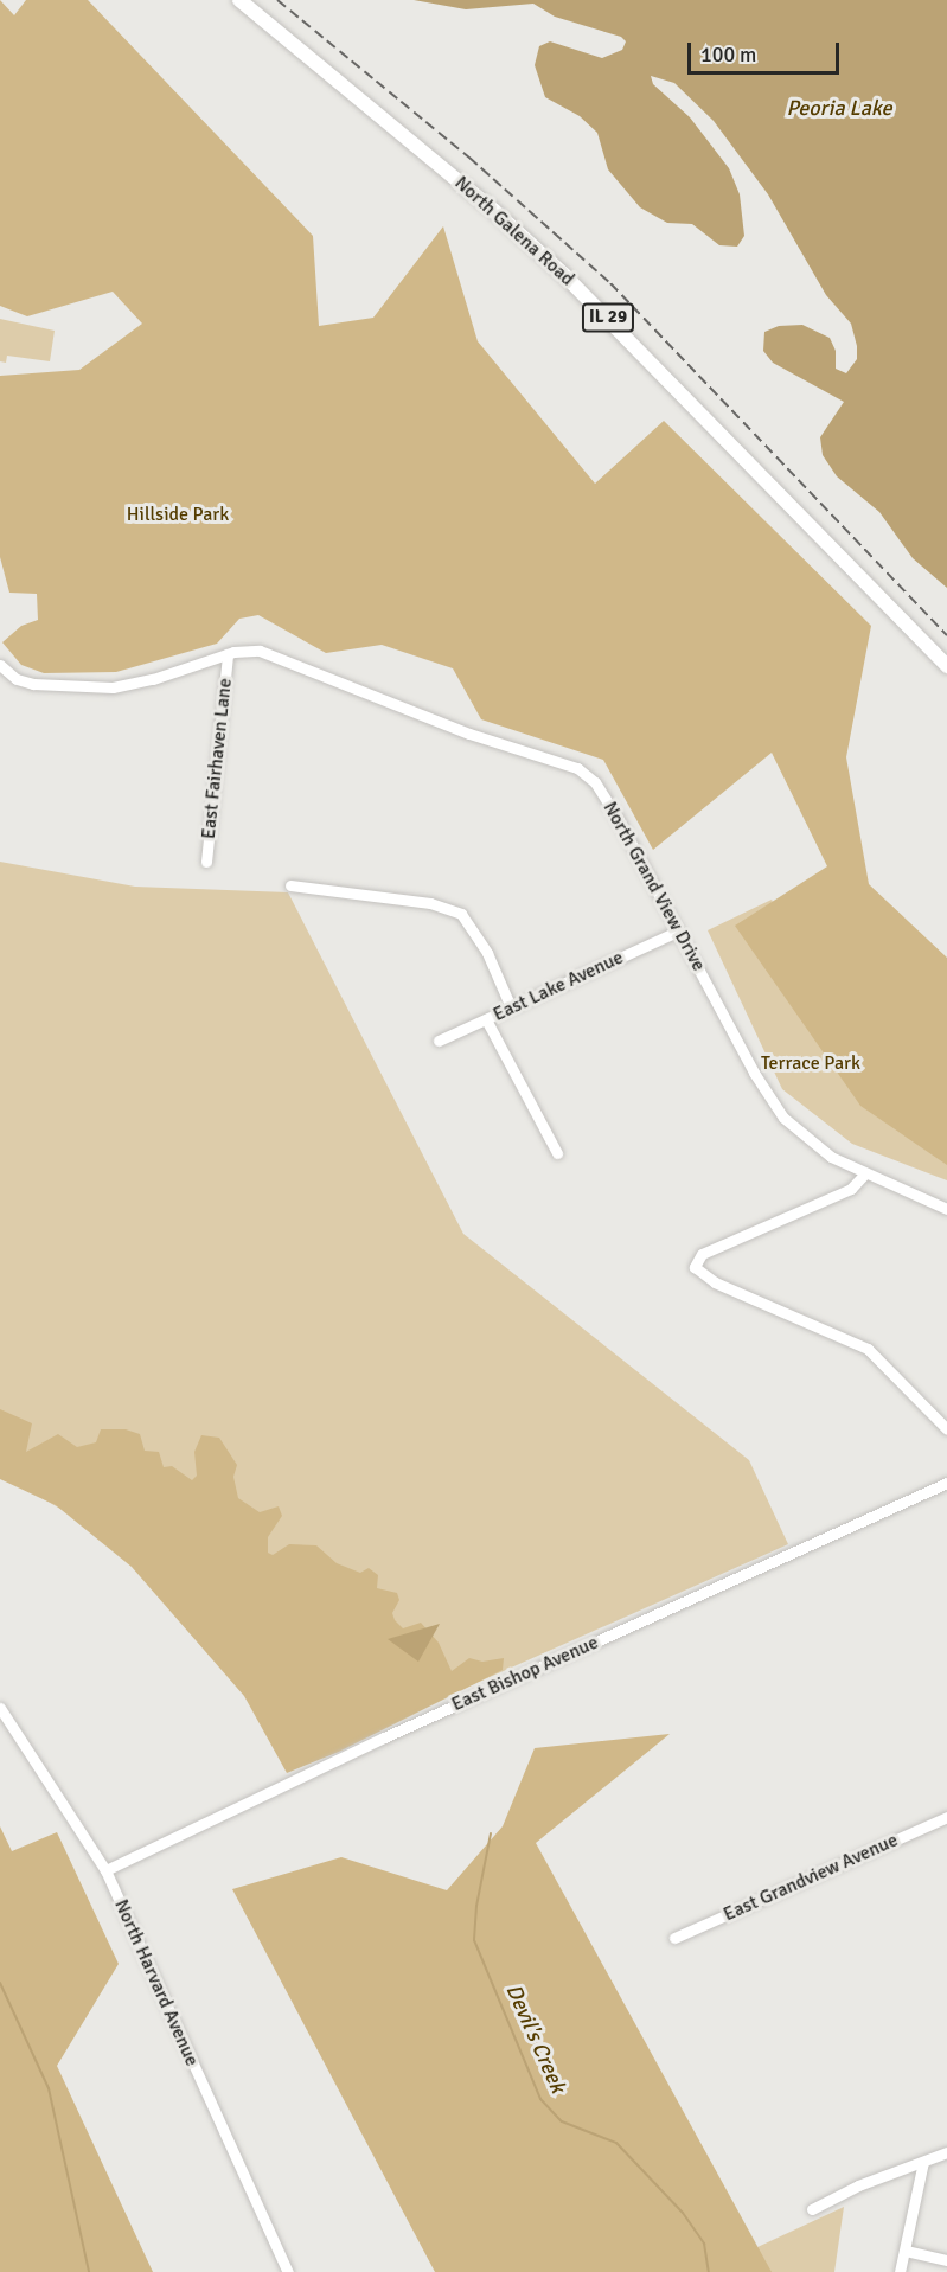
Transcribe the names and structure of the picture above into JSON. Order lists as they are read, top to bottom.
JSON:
{
  "streets": {
    "main road": ["North Galena Road", "IL 29"],
    "street": [
      "East Fairhaven Lane",
      "North Grand View Drive",
      "East Lake Avenue",
      "East Bishop Avenue",
      "East Grandview Avenue",
      "North Harvard Avenue"
    ]
  },
  "crossings": [
    ["East Fairhaven Lane", "North Grand View Drive"],
    ["North Grand View Drive", "East Lake Avenue"],
    ["East Bishop Avenue", "North Harvard Avenue"]
  ],
  "water": ["Peoria Lake", "Devil's Creek"],
  "parks": ["Hillside Park", "Terrace Park"],
  "scale_bar": "100 m"
}
